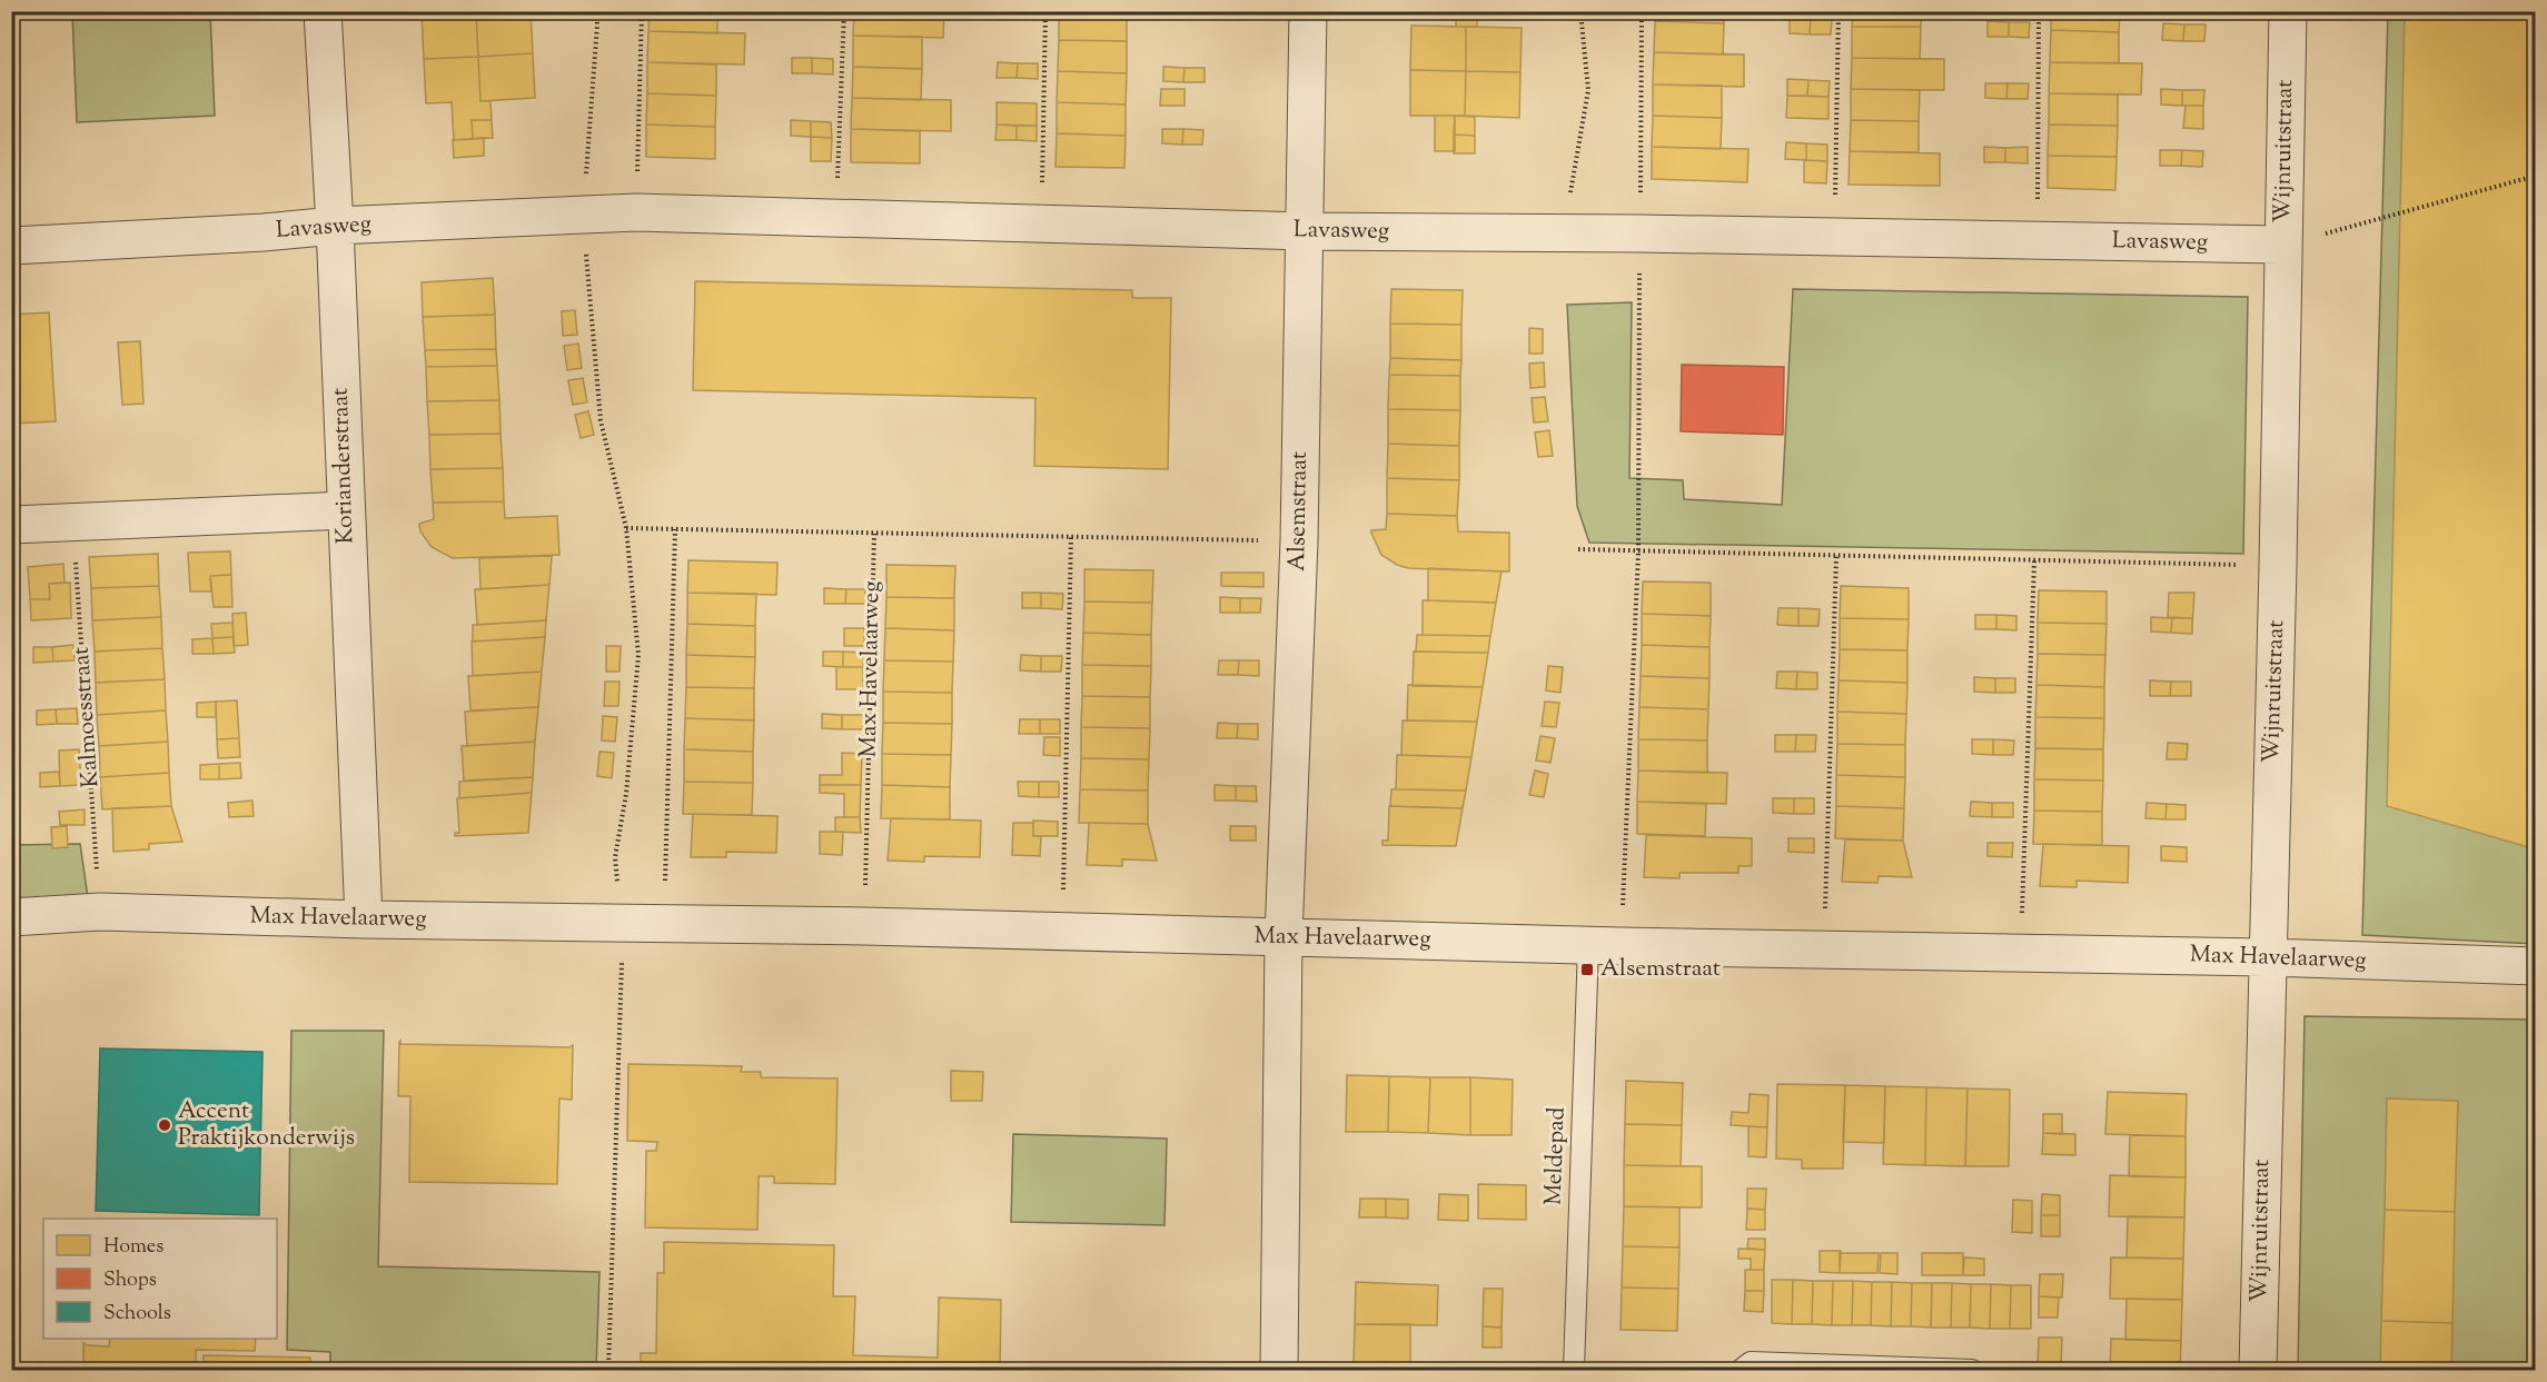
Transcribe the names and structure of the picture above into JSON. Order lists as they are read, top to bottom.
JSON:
{
  "streets": {
    "street": [
      "Wijnruitstraat",
      "Lavasweg",
      "Korianderstraat",
      "Alsemstraat",
      "Max Havelaarweg"
    ],
    "lane": ["Meldepad"],
    "path": ["Kalmoesstraat"]
  },
  "crossings": [
    ["Wijnruitstraat", "Lavasweg"],
    ["Wijnruitstraat", "Max Havelaarweg"],
    ["Lavasweg", "Korianderstraat"],
    ["Lavasweg", "Alsemstraat"],
    ["Korianderstraat", "Max Havelaarweg"],
    ["Alsemstraat", "Max Havelaarweg"],
    ["Max Havelaarweg", "Kalmoesstraat"],
    ["Max Havelaarweg", "Meldepad"]
  ],
  "places": {
    "transit": ["Alsemstraat"],
    "other": ["Accent Praktijkonderwijs"]
  },
  "legend": ["Homes", "Shops", "Schools"]
}
